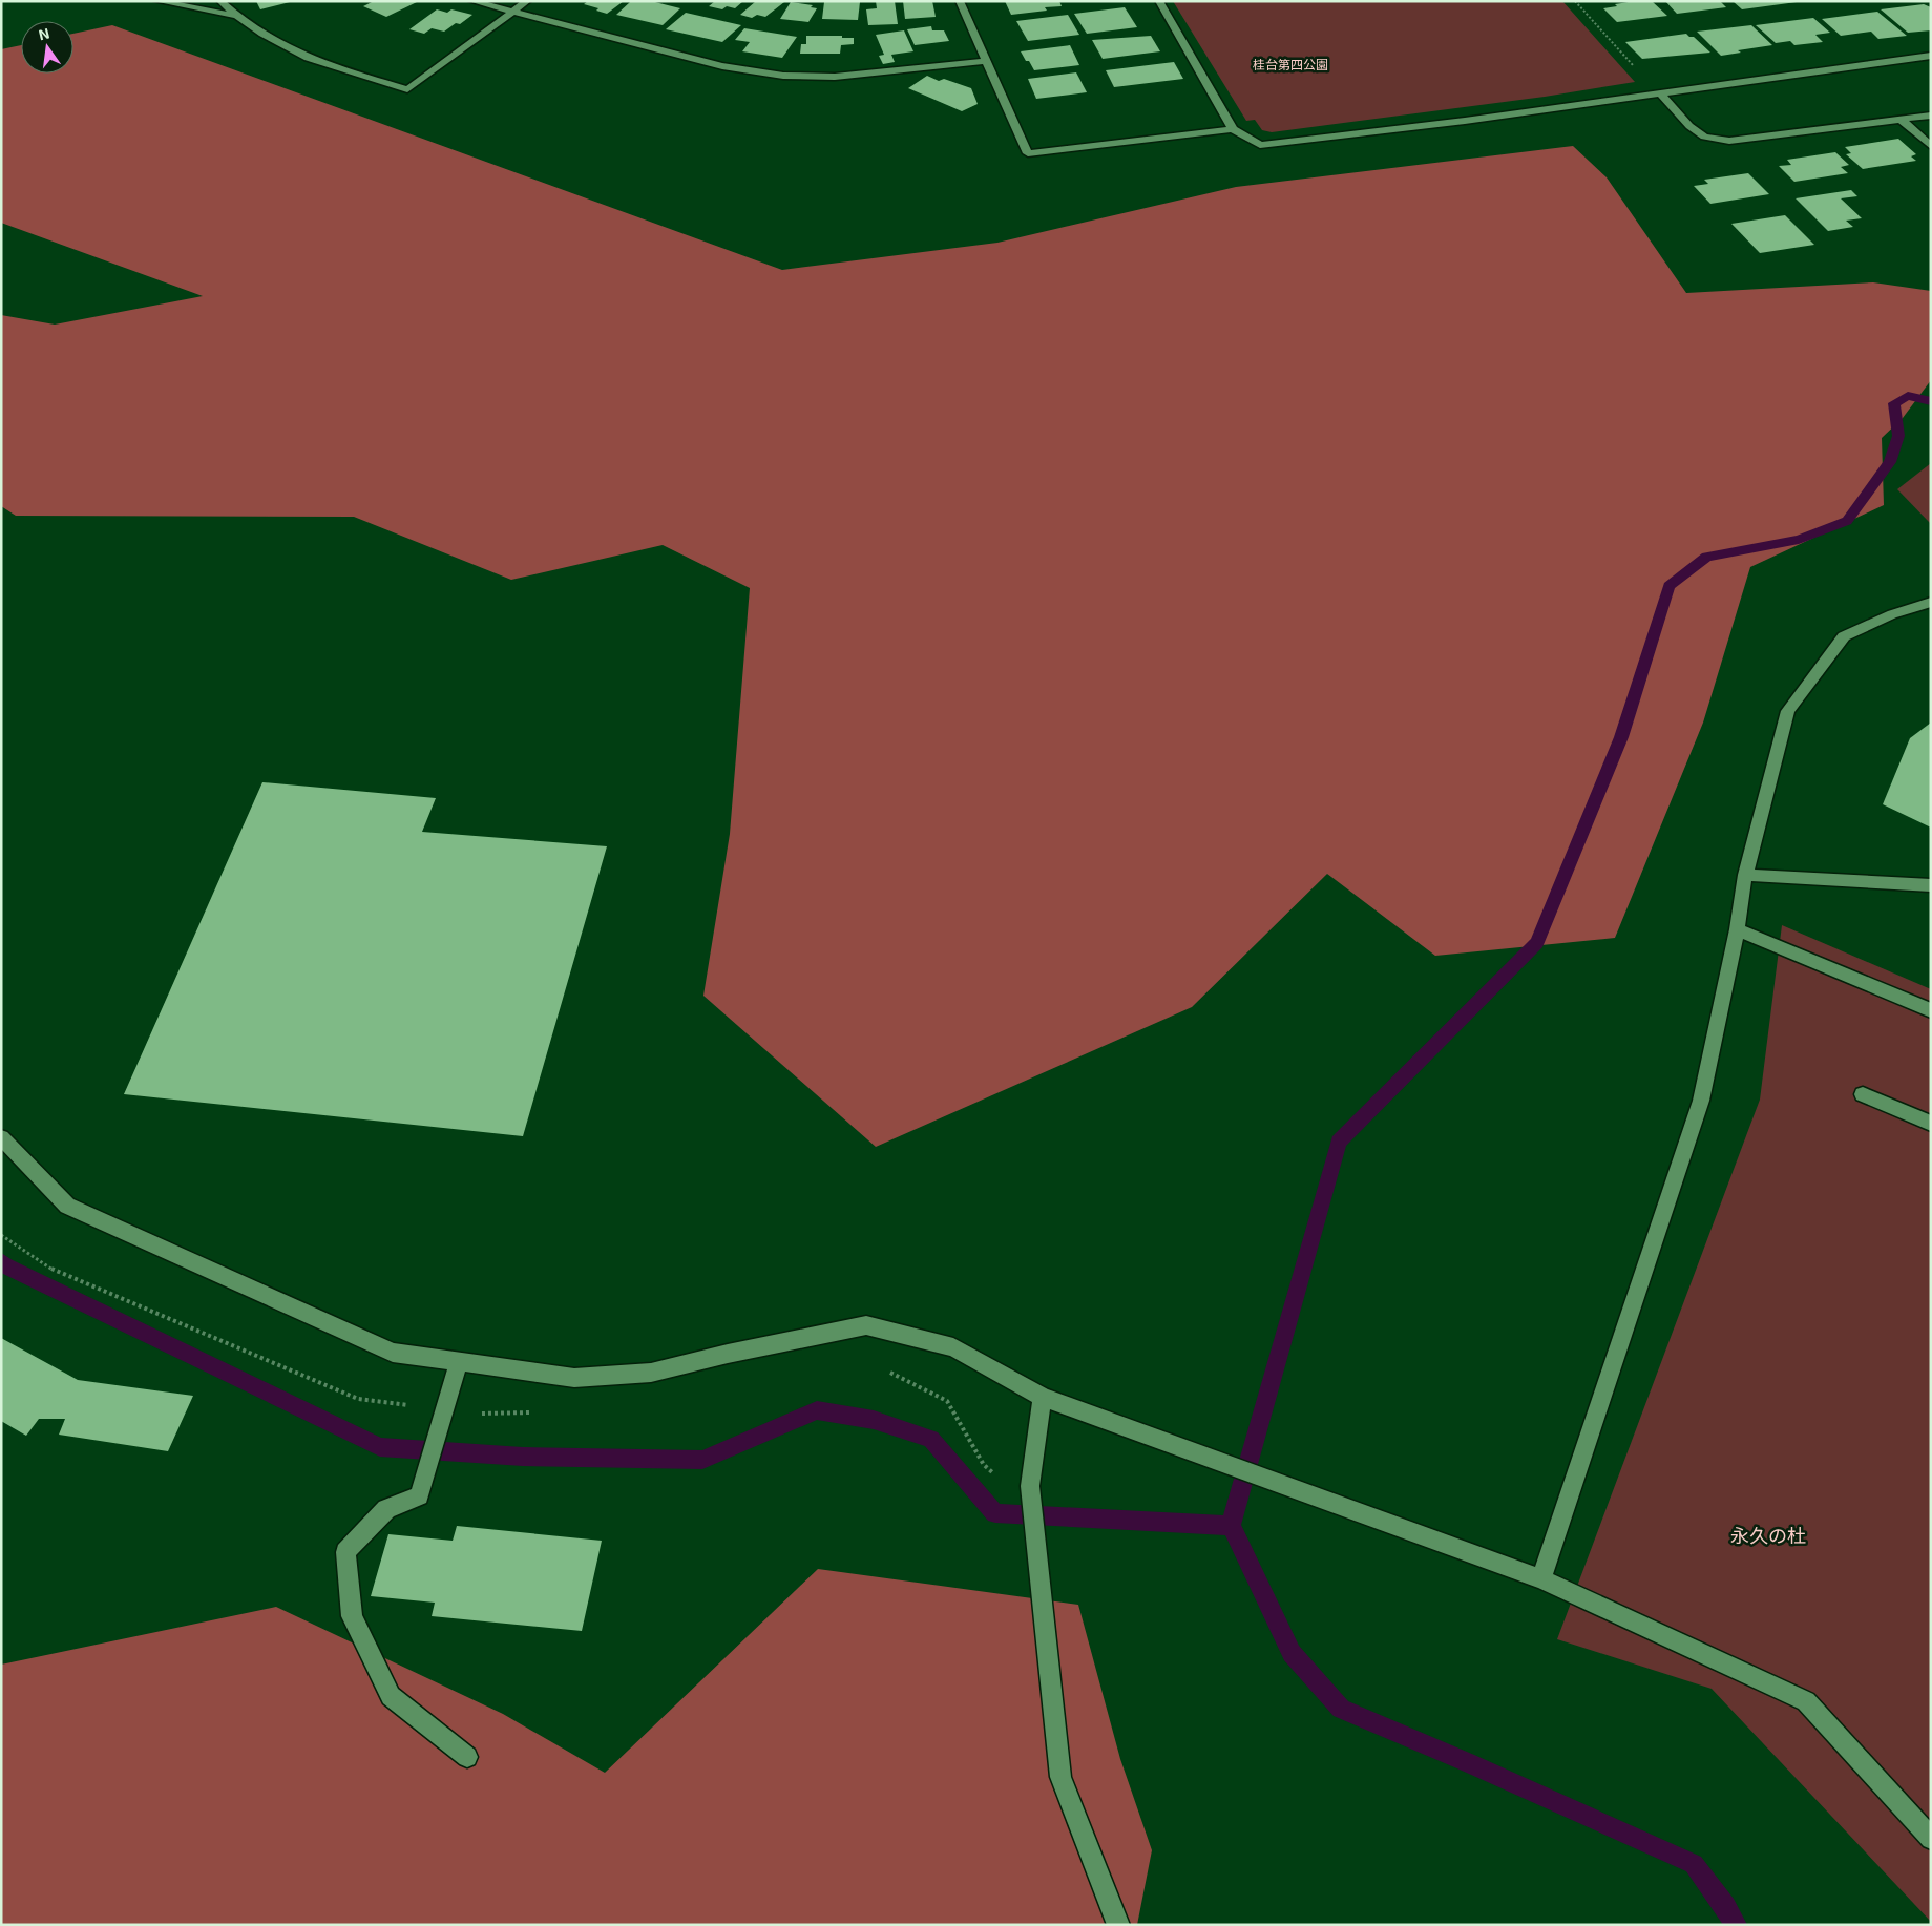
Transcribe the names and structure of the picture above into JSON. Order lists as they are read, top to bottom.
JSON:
{
  "parks": ["桂台第四公園", "永久の杜"],
  "north": "top"
}
